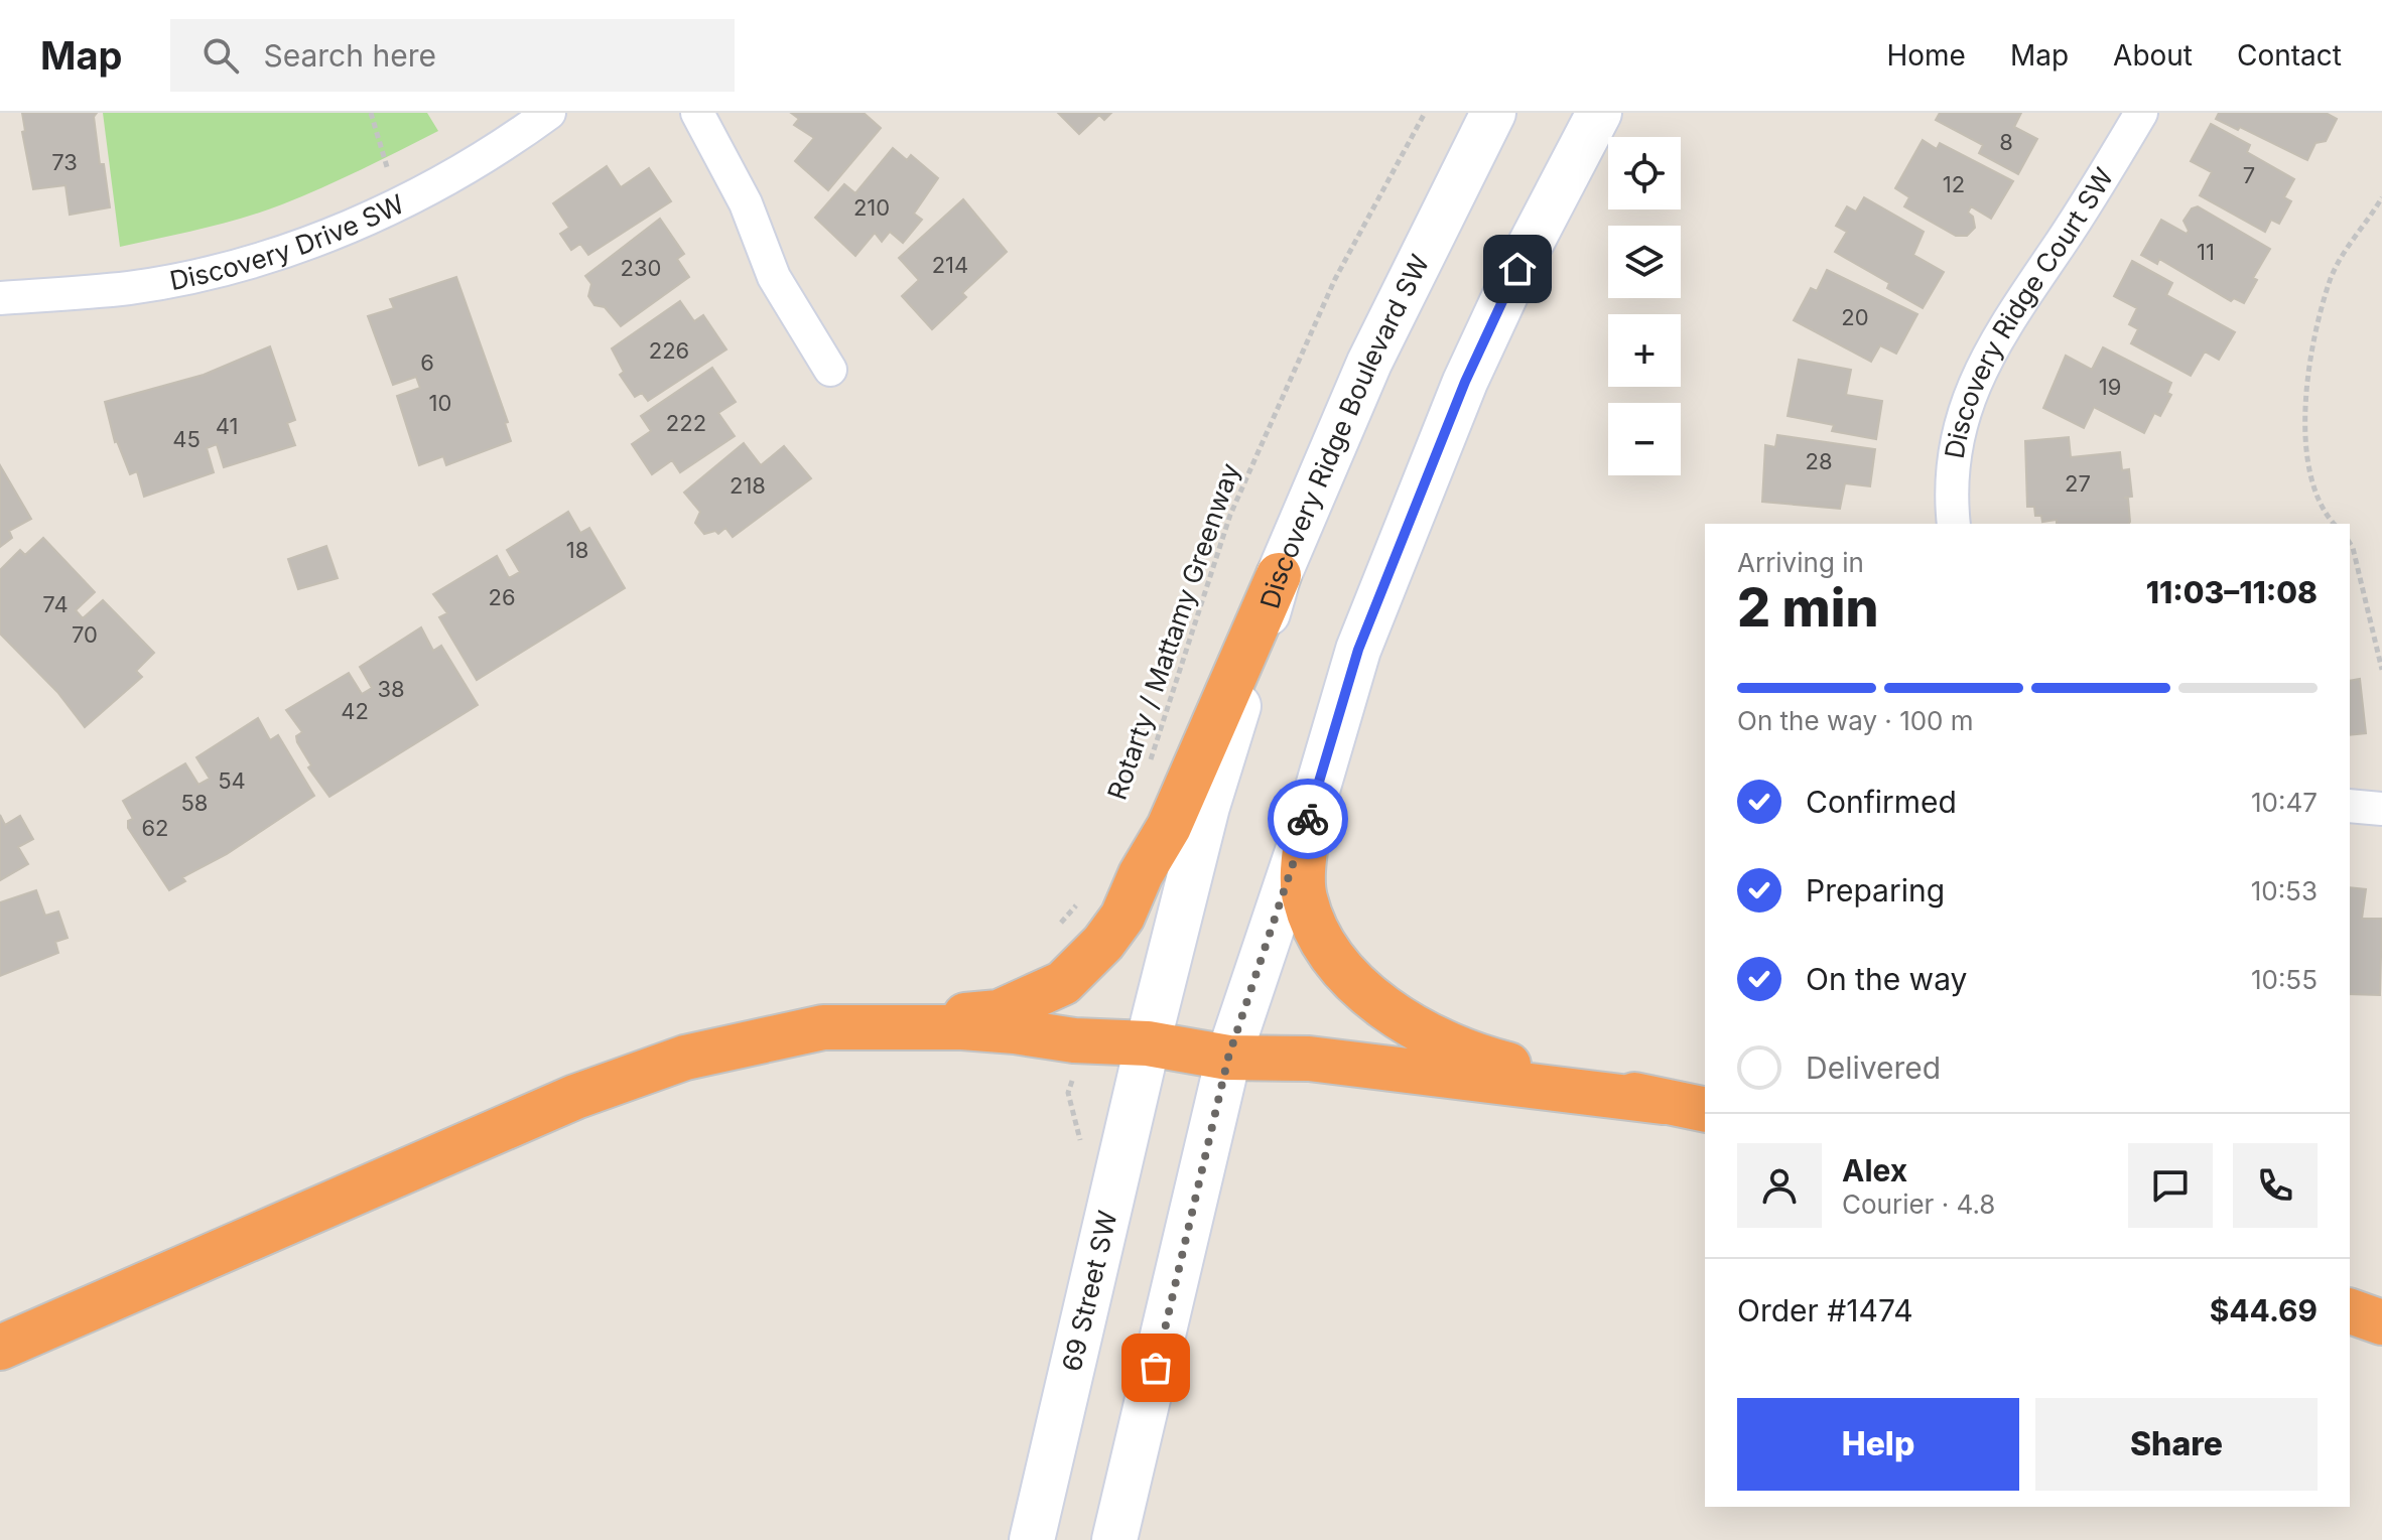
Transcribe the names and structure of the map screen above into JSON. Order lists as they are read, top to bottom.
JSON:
{
  "streets": {
    "street": [
      "Discovery Drive SW",
      "Discovery Ridge Court SW",
      "Discovery Ridge Boulevard SW",
      "69 Street SW"
    ],
    "path": ["Rotarty / Mattamy Greenway"]
  },
  "crossings": [
    ["Discovery Ridge Boulevard SW", "69 Street SW"]
  ],
  "house_numbers": [
    "8",
    "73",
    "7",
    "12",
    "210",
    "11",
    "214",
    "230",
    "20",
    "226",
    "6",
    "19",
    "10",
    "222",
    "41",
    "45",
    "28",
    "27",
    "218",
    "18",
    "26",
    "74",
    "70",
    "38",
    "42",
    "54",
    "58",
    "62"
  ],
  "page": {
    "header": "Map",
    "search": "Search here",
    "nav": [
      "Home",
      "Map",
      "About",
      "Contact"
    ],
    "map_buttons": ["+", "−"],
    "heading": ["2 min", "Arriving in", "11:03–11:08"],
    "panel": [
      "Alex",
      "Courier · 4.8",
      "Order #1474",
      "$44.69"
    ],
    "bar": "On the way · 100 m",
    "list": [
      ["Confirmed", "10:47"],
      ["Preparing", "10:53"],
      ["On the way", "10:55"],
      "Delivered"
    ],
    "buttons": ["Help", "Share"]
  }
}
